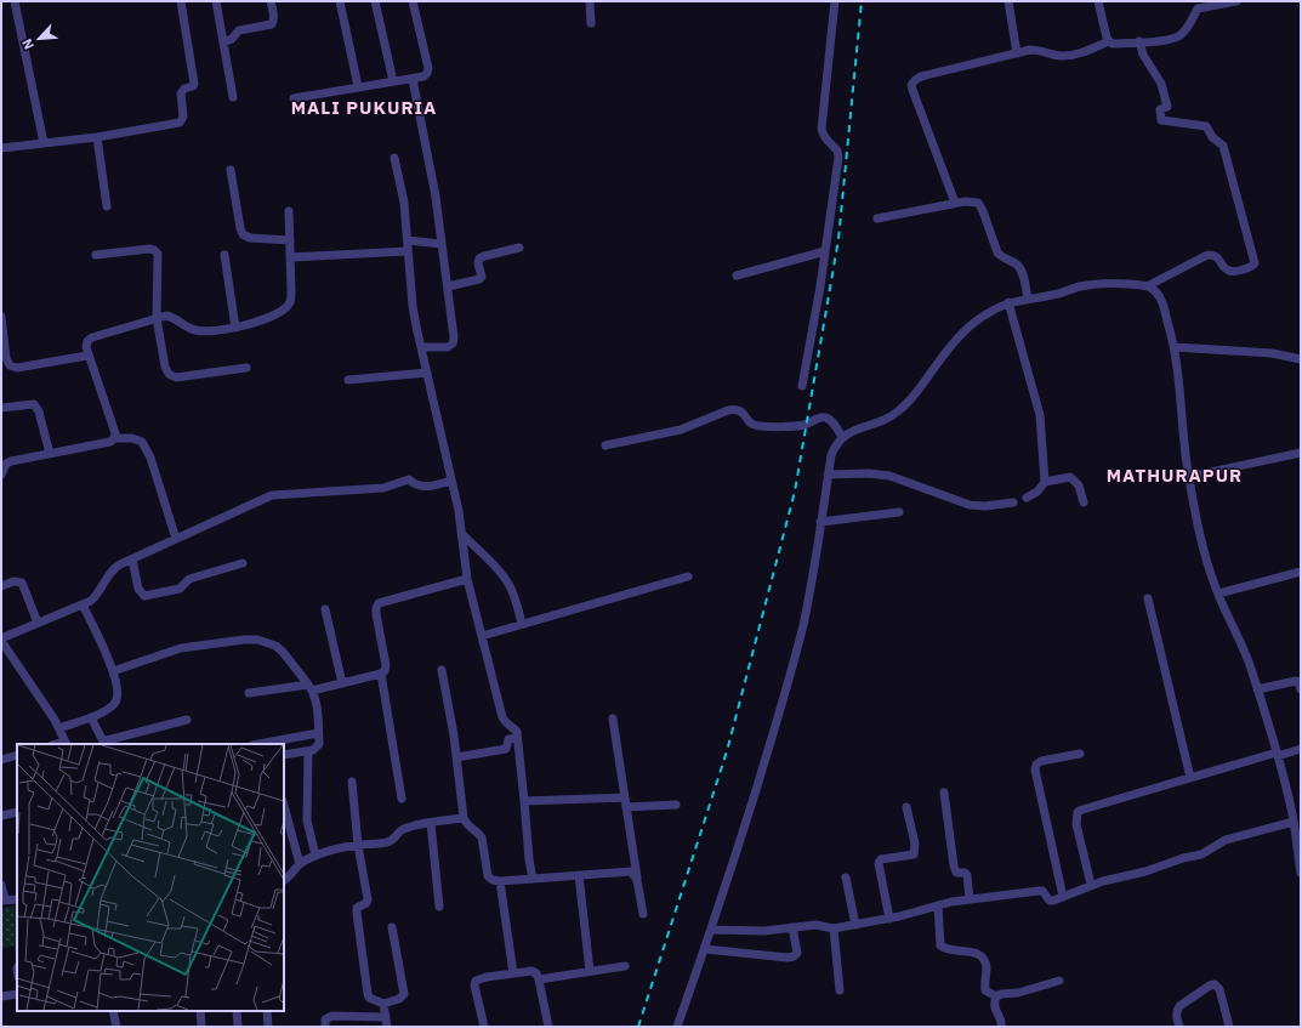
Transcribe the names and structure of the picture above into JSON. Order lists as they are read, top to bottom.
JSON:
{
  "districts": ["MALI PUKURIA", "MATHURAPUR"],
  "north": "bottom left"
}
